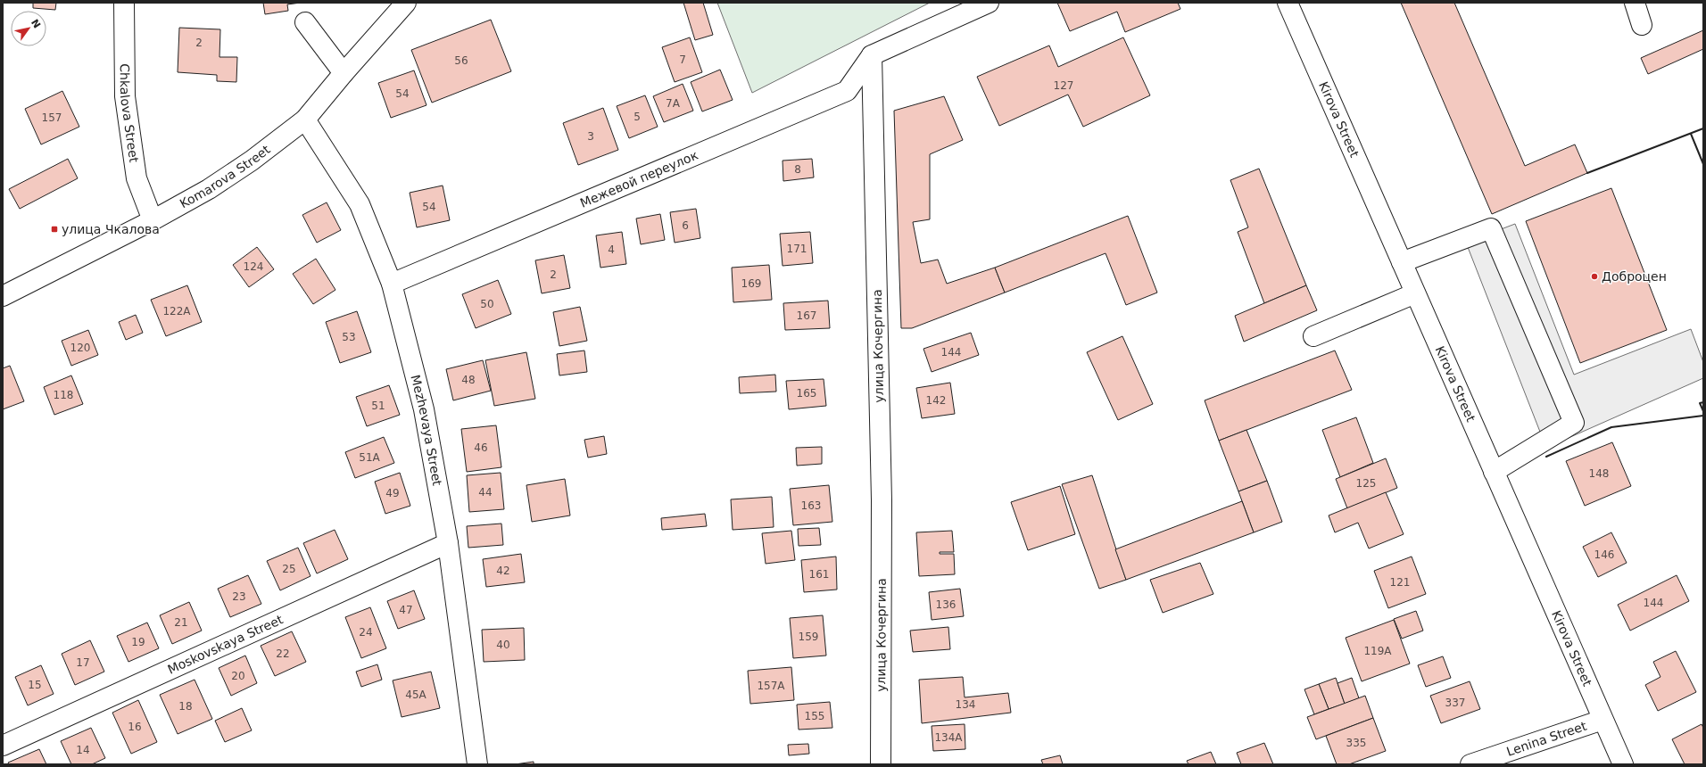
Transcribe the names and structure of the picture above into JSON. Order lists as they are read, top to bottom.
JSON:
{
  "streets": {
    "street": [
      "Chkalova Street",
      "Kirova Street",
      "Komarova Street",
      "Межевой переулок",
      "улица Кочергина",
      "Mezhevaya Street",
      "Moskovskaya Street",
      "Lenina Street"
    ]
  },
  "crossings": [
    ["Chkalova Street", "Komarova Street"],
    ["Kirova Street", "Lenina Street"],
    ["Komarova Street", "Mezhevaya Street"],
    ["Межевой переулок", "улица Кочергина"],
    ["Межевой переулок", "Mezhevaya Street"],
    ["Mezhevaya Street", "Moskovskaya Street"]
  ],
  "places": {
    "transit": ["улица Чкалова"],
    "other": ["Доброцен"]
  },
  "house_numbers": [
    "2",
    "7",
    "56",
    "127",
    "54",
    "7А",
    "5",
    "157",
    "3",
    "8",
    "54",
    "6",
    "171",
    "4",
    "124",
    "2",
    "169",
    "50",
    "122А",
    "167",
    "53",
    "120",
    "144",
    "48",
    "165",
    "118",
    "142",
    "51",
    "46",
    "51А",
    "148",
    "125",
    "44",
    "49",
    "163",
    "146",
    "25",
    "42",
    "161",
    "121",
    "23",
    "144",
    "136",
    "47",
    "21",
    "24",
    "159",
    "19",
    "40",
    "119А",
    "22",
    "17",
    "20",
    "15",
    "157А",
    "45А",
    "337",
    "134",
    "18",
    "155",
    "16",
    "134А",
    "335",
    "14"
  ],
  "north": "top right"
}
